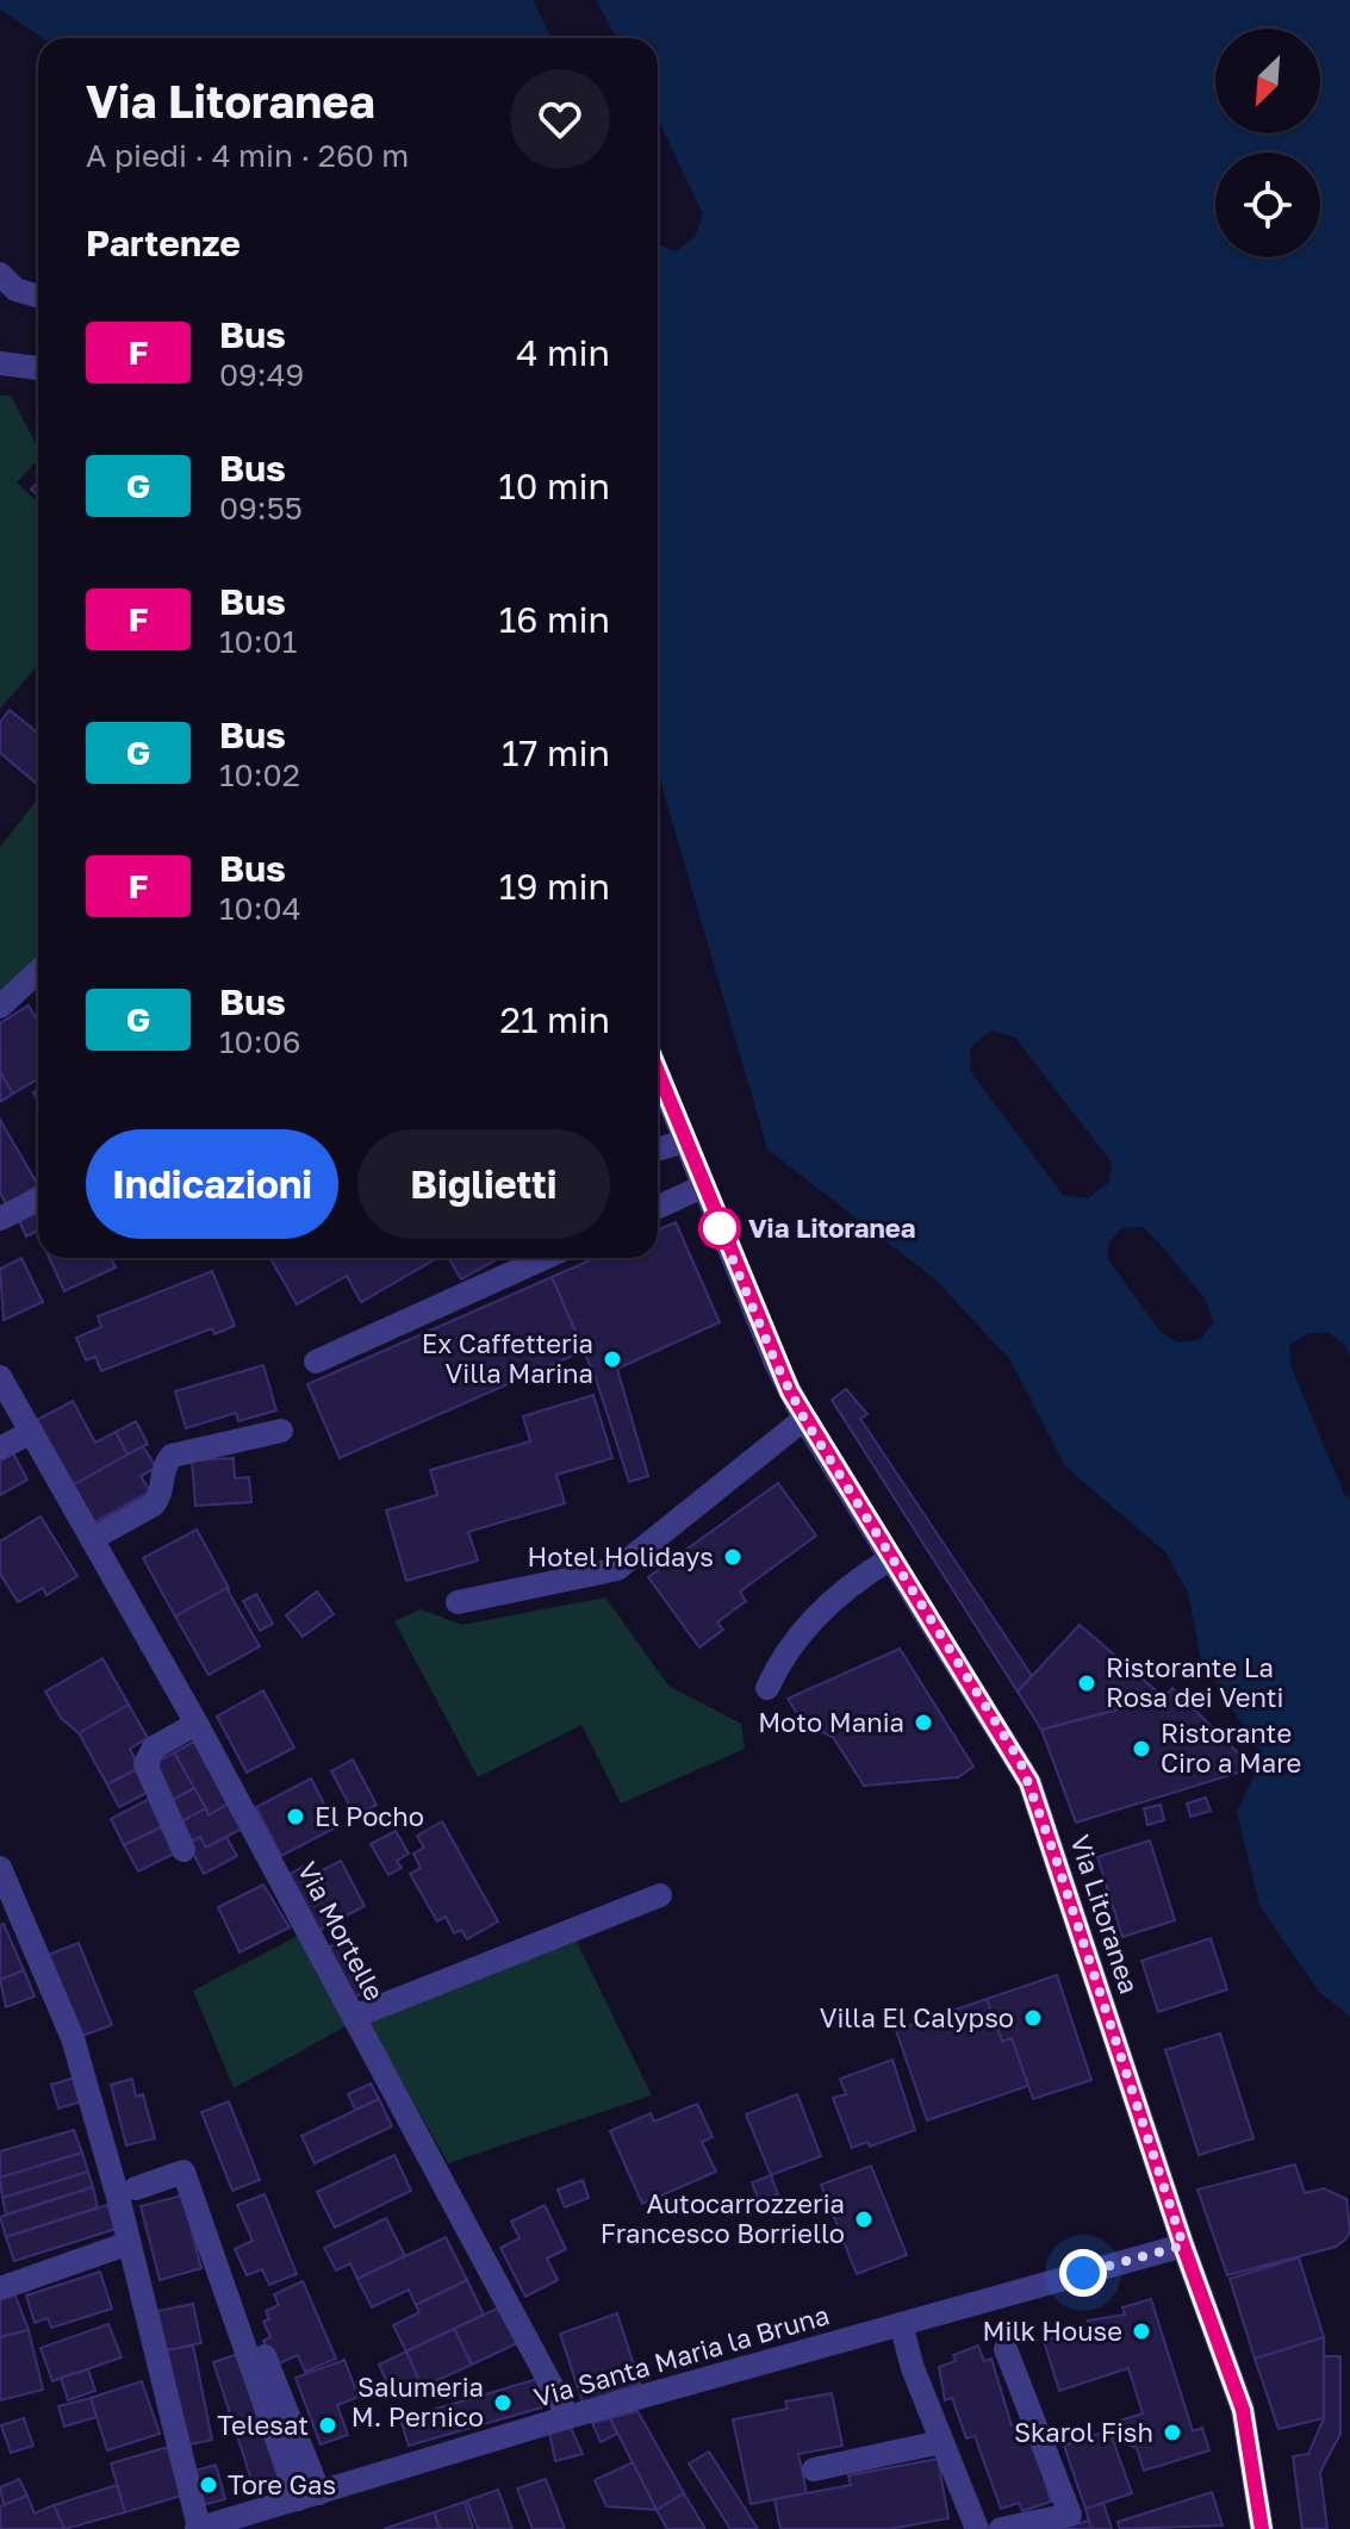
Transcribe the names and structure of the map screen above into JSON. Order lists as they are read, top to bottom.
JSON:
{
  "streets": {
    "street": ["Via Litoranea", "Via Mortelle", "Via Santa Maria la Bruna"]
  },
  "crossings": [
    ["Via Litoranea", "Via Santa Maria la Bruna"],
    ["Via Mortelle", "Via Santa Maria la Bruna"]
  ],
  "places": [
    "Via Litoranea",
    "Ex Caffetteria Villa Marina",
    "Hotel Holidays",
    "Ristorante La Rosa dei Venti",
    "Moto Mania",
    "Ristorante Ciro a Mare",
    "El Pocho",
    "Villa El Calypso",
    "Autocarrozzeria Francesco Borriello",
    "Milk House",
    "Salumeria M. Pernico",
    "Telesat",
    "Skarol Fish",
    "Tore Gas"
  ],
  "lines": ["bus line F"],
  "north": "bottom left",
  "page": {
    "heading": [
      ["Via Litoranea", "A piedi · 4 min · 260 m"],
      "Partenze"
    ],
    "list": [
      {
        "mark": "F",
        "name": "Bus",
        "note": "09:49",
        "value": "4 min"
      },
      {
        "mark": "G",
        "name": "Bus",
        "note": "09:55",
        "value": "10 min"
      },
      {
        "mark": "F",
        "name": "Bus",
        "note": "10:01",
        "value": "16 min"
      },
      {
        "mark": "G",
        "name": "Bus",
        "note": "10:02",
        "value": "17 min"
      },
      {
        "mark": "F",
        "name": "Bus",
        "note": "10:04",
        "value": "19 min"
      },
      {
        "mark": "G",
        "name": "Bus",
        "note": "10:06",
        "value": "21 min"
      }
    ],
    "buttons": ["Indicazioni", "Biglietti"]
  }
}
